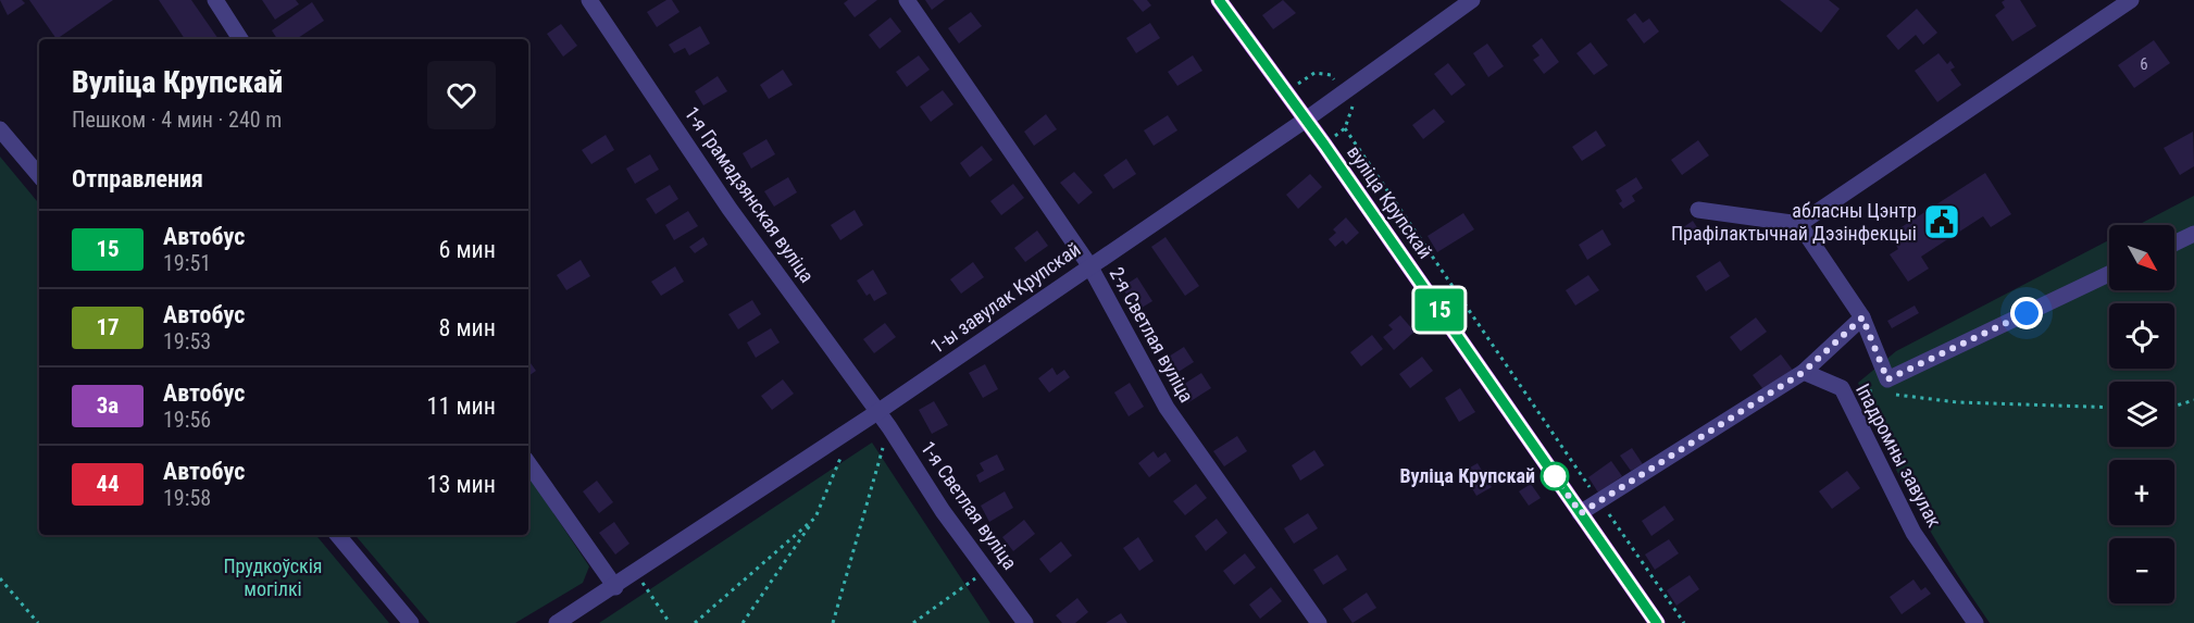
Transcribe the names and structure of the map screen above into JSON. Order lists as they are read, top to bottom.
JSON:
{
  "streets": {
    "main road": ["вуліца Крупскай"],
    "street": [
      "1-я Грамадзянская вуліца",
      "1-ы завулак Крупскай",
      "2-я Светлая вуліца",
      "Іпадромны завулак",
      "1-я Светлая вуліца"
    ]
  },
  "crossings": [
    ["1-я Грамадзянская вуліца", "1-ы завулак Крупскай"],
    ["1-я Грамадзянская вуліца", "1-я Светлая вуліца"],
    ["вуліца Крупскай", "1-ы завулак Крупскай"],
    ["1-ы завулак Крупскай", "2-я Светлая вуліца"],
    ["1-ы завулак Крупскай", "1-я Светлая вуліца"]
  ],
  "parks": ["Прудкоўскія могілкі"],
  "places": {
    "public building": ["абласны Цэнтр Прафілактычнай Дэзінфекцыі"],
    "other": ["Вуліца Крупскай"]
  },
  "lines": ["bus line 15"],
  "house_numbers": ["6"],
  "north": "bottom right",
  "page": {
    "on_map": "15",
    "heading": [
      ["Вуліца Крупскай", "Пешком · 4 мин · 240 m"],
      "Отправления"
    ],
    "list": [
      {
        "mark": "15",
        "name": "Автобус",
        "note": "19:51",
        "value": "6 мин"
      },
      {
        "mark": "17",
        "name": "Автобус",
        "note": "19:53",
        "value": "8 мин"
      },
      {
        "mark": "3а",
        "name": "Автобус",
        "note": "19:56",
        "value": "11 мин"
      },
      {
        "mark": "44",
        "name": "Автобус",
        "note": "19:58",
        "value": "13 мин"
      }
    ],
    "map_buttons": ["+", "−"]
  }
}
